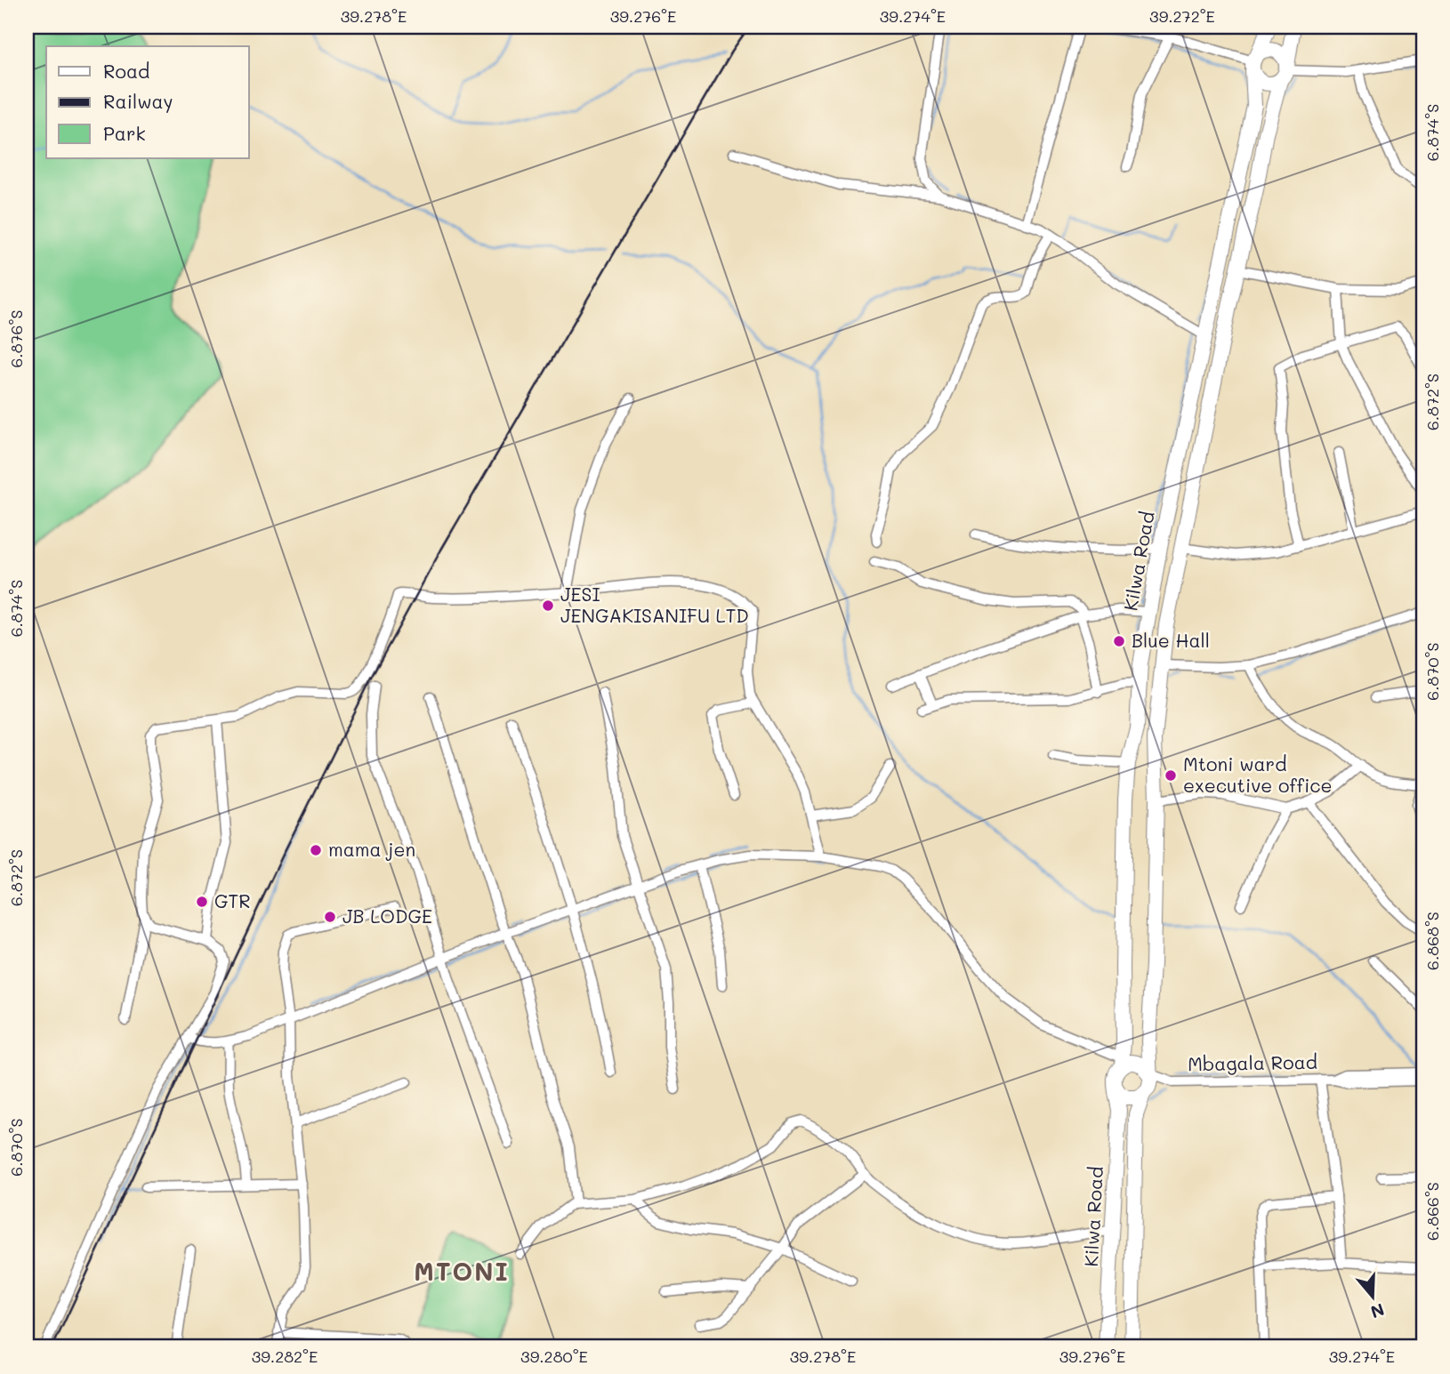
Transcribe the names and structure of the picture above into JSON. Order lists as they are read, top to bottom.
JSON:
{
  "streets": {
    "highway": ["Kilwa Road"],
    "street": ["Mbagala Road"]
  },
  "crossings": [
    ["Kilwa Road", "Mbagala Road"]
  ],
  "districts": ["MTONI"],
  "places": [
    "JESI JENGAKISANIFU LTD",
    "Blue Hall",
    "Mtoni ward executive office",
    "mama jen",
    "GTR",
    "JB LODGE"
  ],
  "legend": ["Road", "Railway", "Park"],
  "north": "bottom",
  "coordinates": [
    "39.278°E",
    "39.276°E",
    "39.274°E",
    "39.272°E",
    "6.874°S",
    "6.876°S",
    "6.872°S",
    "6.870°S",
    "6.868°S",
    "6.866°S",
    "39.282°E",
    "39.280°E"
  ]
}
